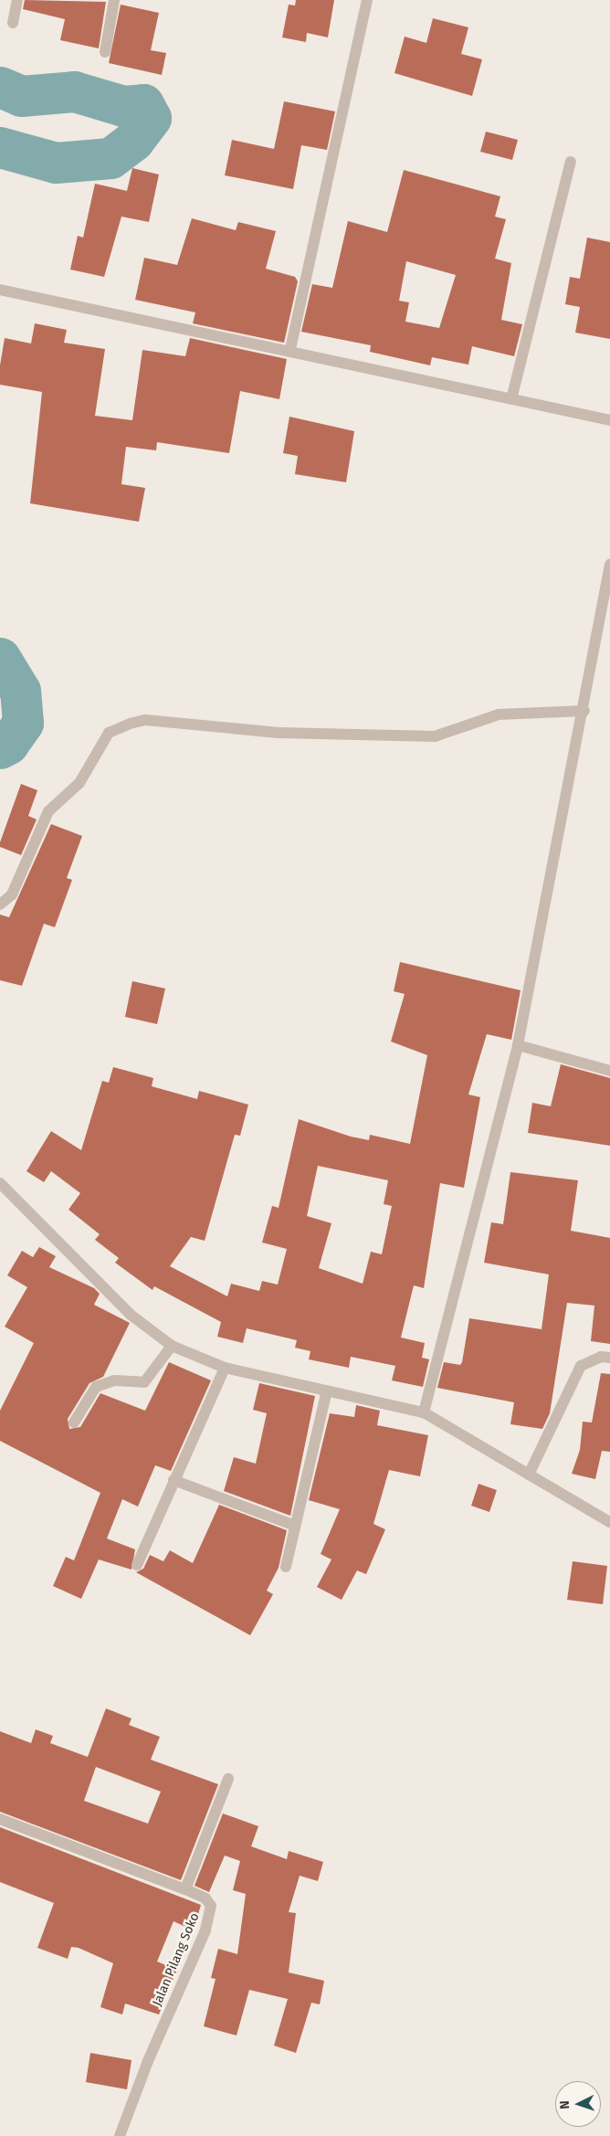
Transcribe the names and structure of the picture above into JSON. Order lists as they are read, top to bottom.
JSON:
{
  "streets": {
    "street": ["Jalan Pilang Soko"]
  },
  "north": "left"
}
